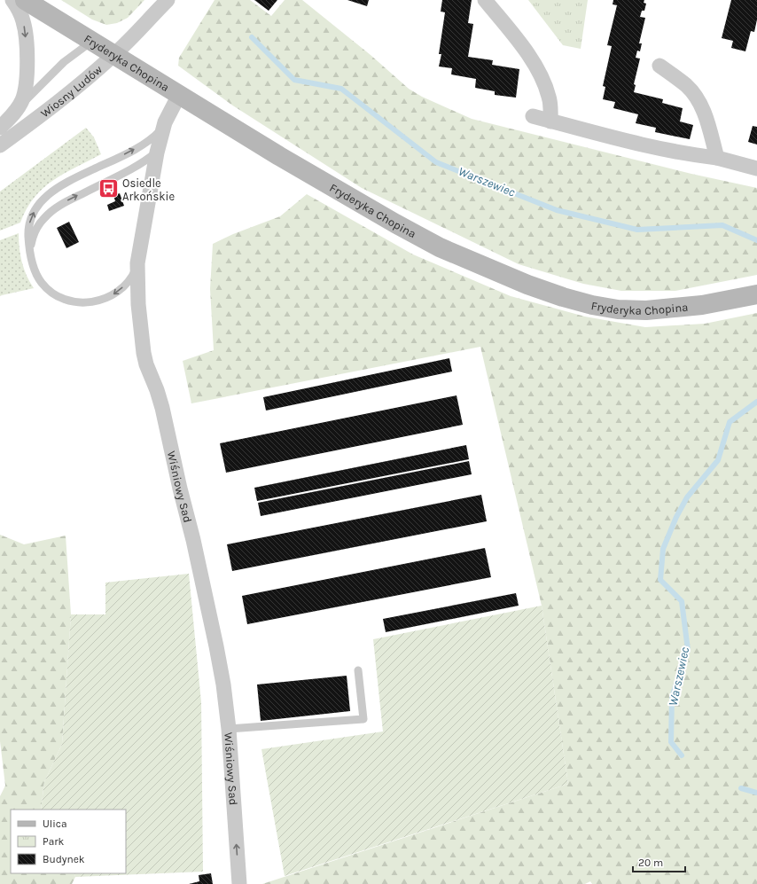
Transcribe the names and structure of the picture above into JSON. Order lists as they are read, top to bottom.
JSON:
{
  "streets": {
    "street": ["Fryderyka Chopina", "Wiosny Ludów", "Wiśniowy Sad"]
  },
  "crossings": [
    ["Fryderyka Chopina", "Wiosny Ludów"],
    ["Fryderyka Chopina", "Wiśniowy Sad"]
  ],
  "water": ["Warszewiec"],
  "places": {
    "bus stop": ["Osiedle Arkońskie"]
  },
  "legend": ["Ulica", "Park", "Budynek"],
  "scale_bar": "20 m"
}
